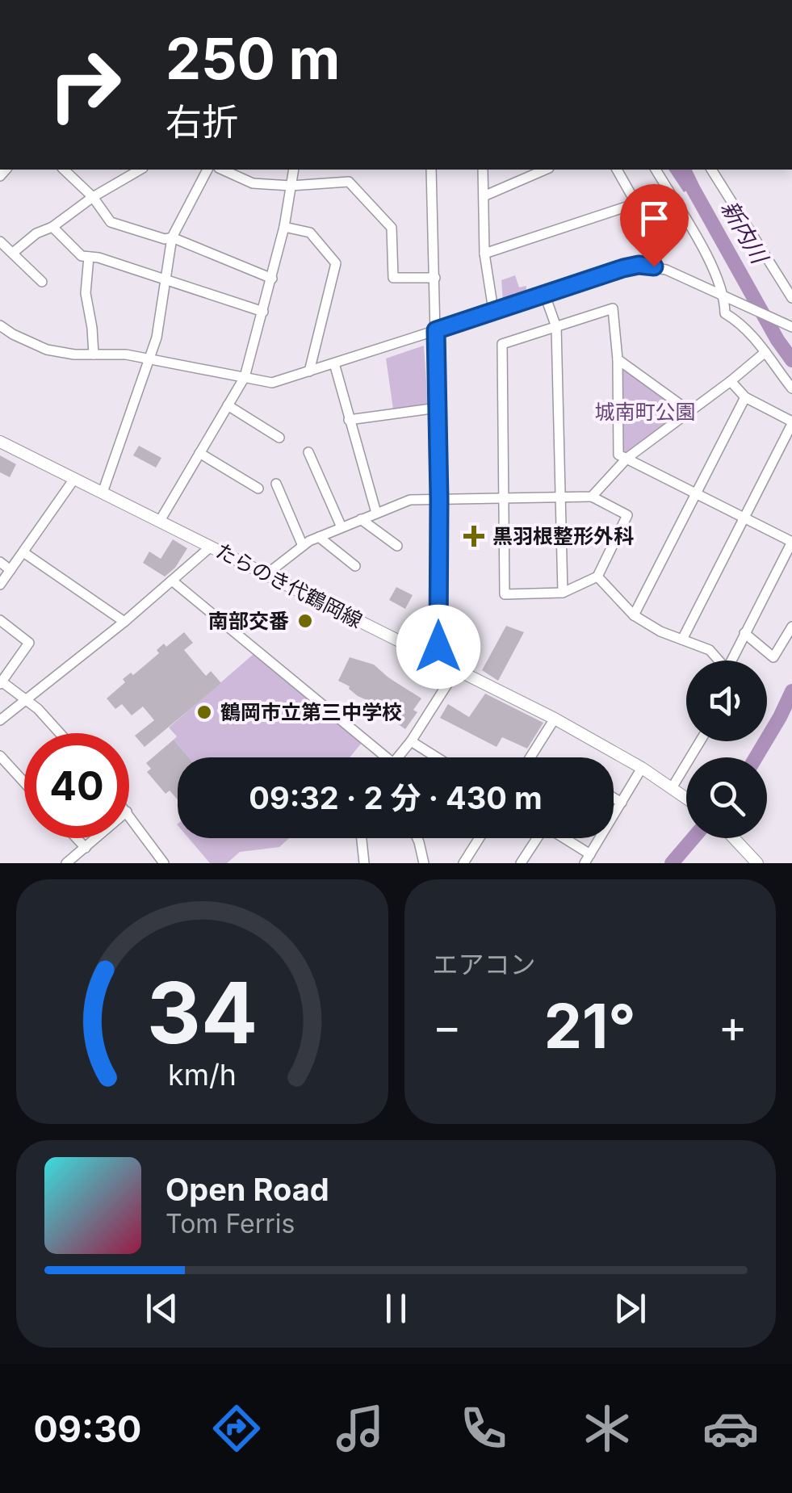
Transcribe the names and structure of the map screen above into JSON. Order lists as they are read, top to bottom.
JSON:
{
  "streets": {
    "main road": ["たらのき代鶴岡線"]
  },
  "water": ["新内川"],
  "parks": ["城南町公園"],
  "places": {
    "health": ["黒羽根整形外科"],
    "other": ["南部交番", "鶴岡市立第三中学校"]
  },
  "page": {
    "turn": ["250 m", "右折"],
    "limit": "40",
    "trip": "09:32 · 2 分 · 430 m",
    "tile": "エアコン",
    "heat": ["−", "21°", "+"],
    "song": ["Open Road", "Tom Ferris"],
    "tabs": "09:30",
    "gauge": ["34", "km/h"]
  }
}
